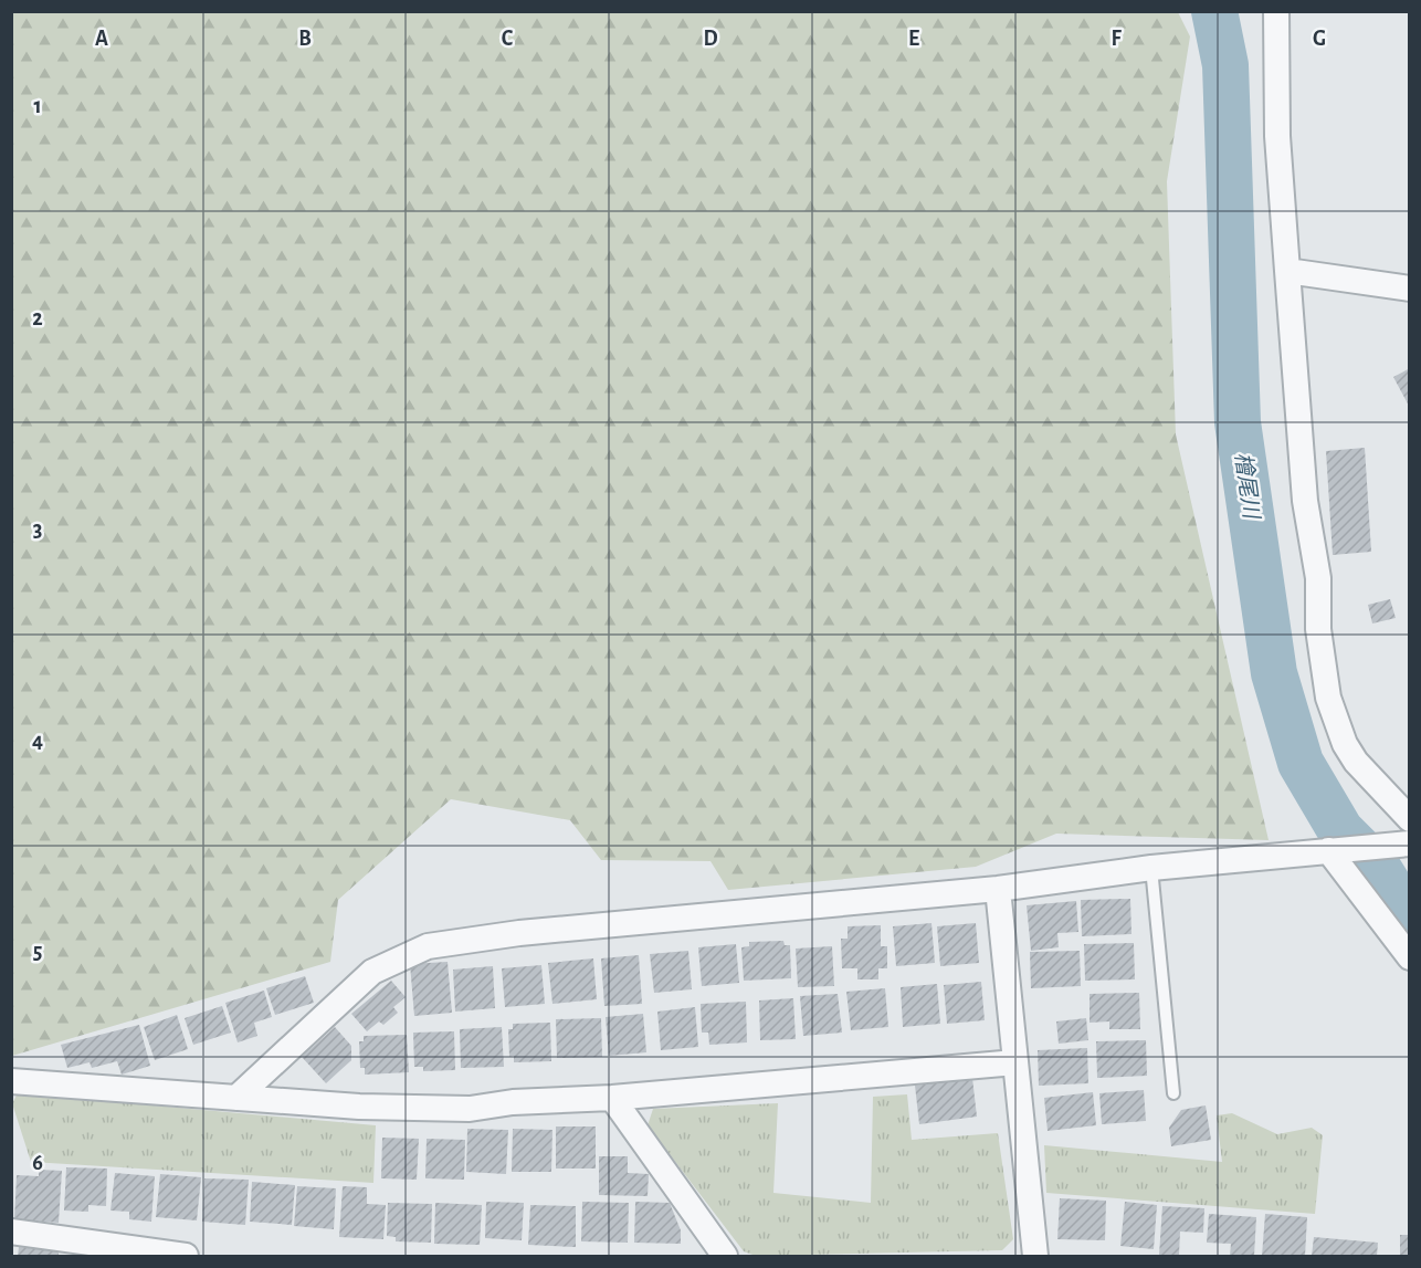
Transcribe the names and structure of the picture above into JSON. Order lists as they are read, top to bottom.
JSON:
{
  "water": ["檜尾川"],
  "grid": {
    "columns": [
      "A",
      "B",
      "C",
      "D",
      "E",
      "F",
      "G"
    ],
    "rows": [
      "1",
      "2",
      "3",
      "4",
      "5",
      "6"
    ]
  }
}
